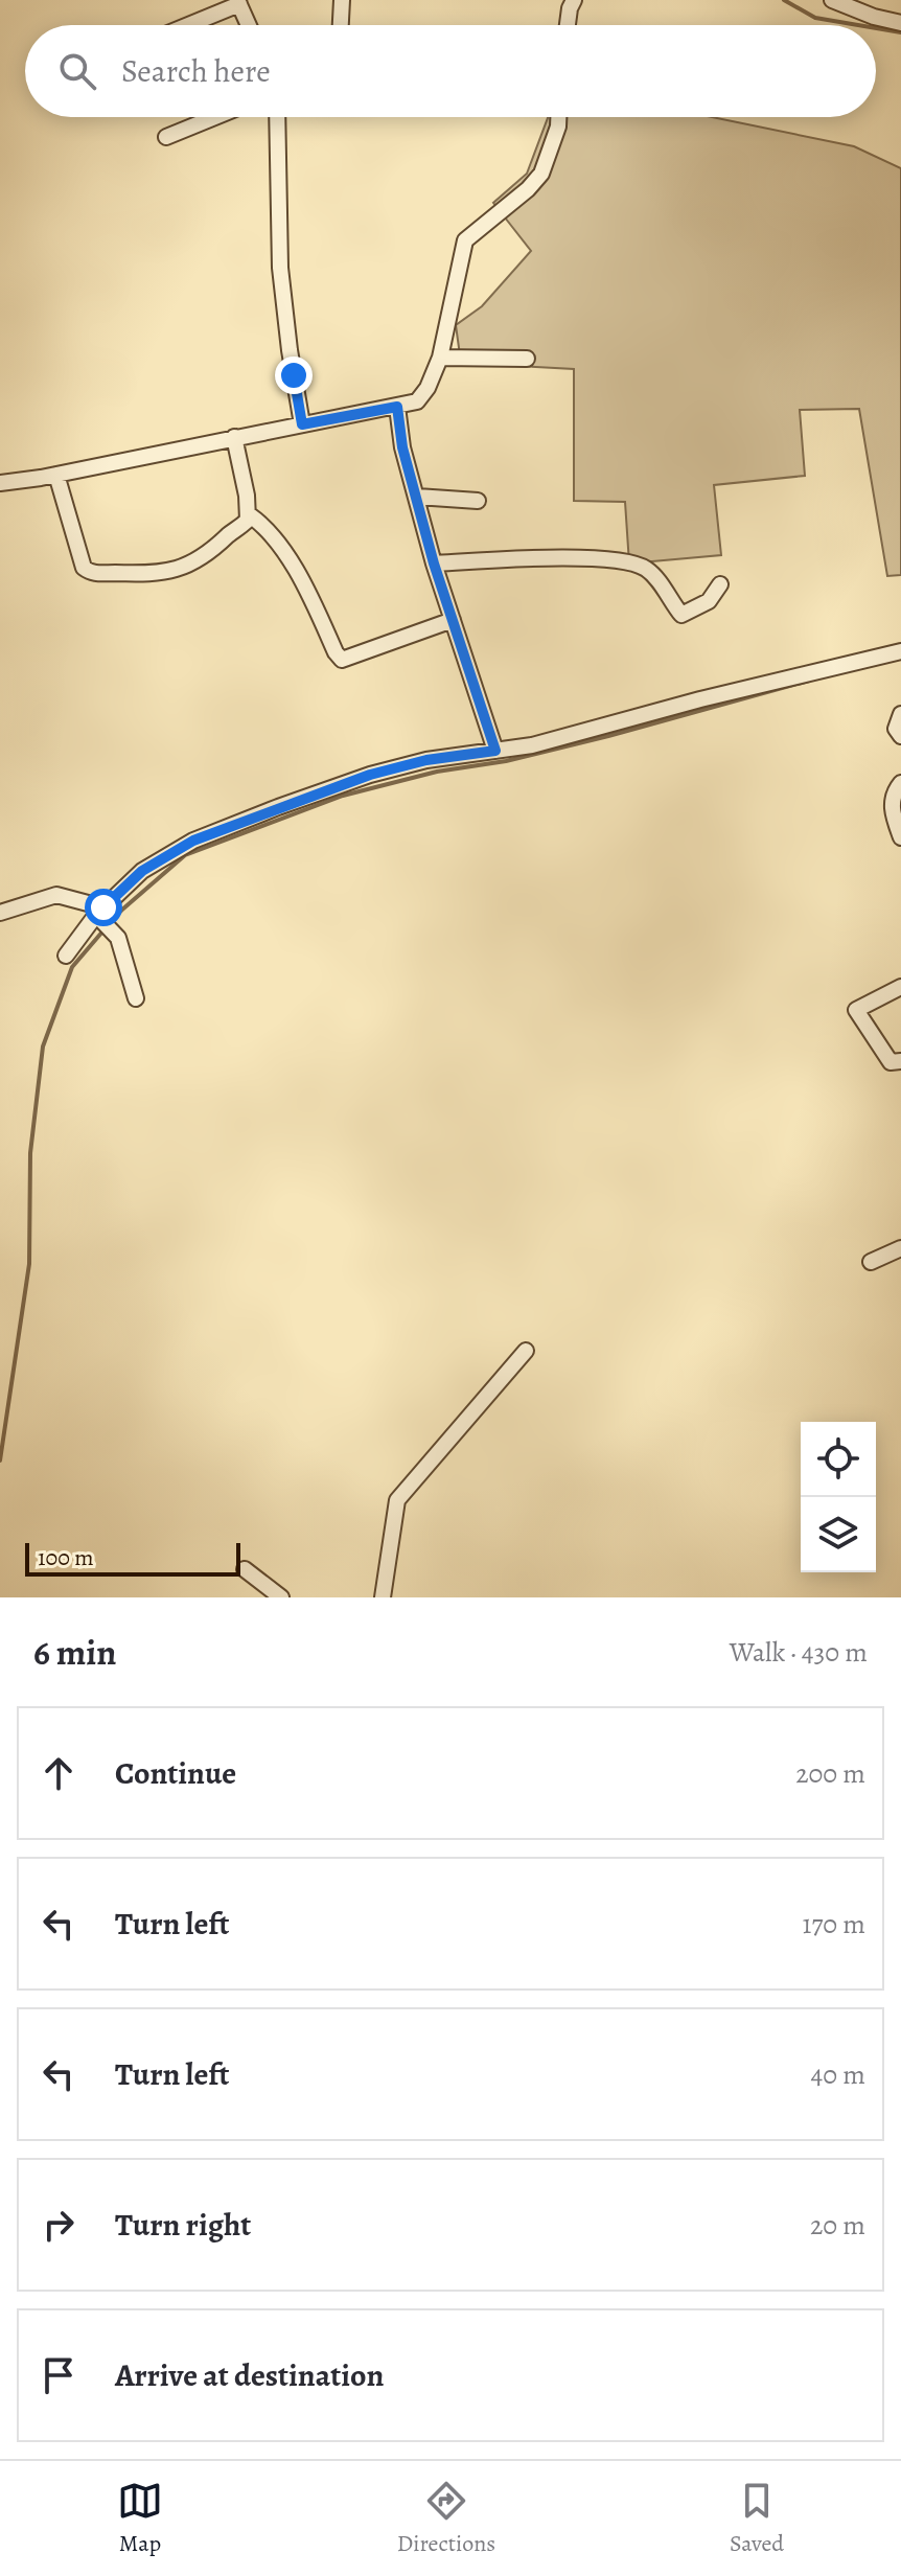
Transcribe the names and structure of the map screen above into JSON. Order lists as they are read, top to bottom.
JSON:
{
  "scale_bar": "100 m",
  "page": {
    "search": "Search here",
    "scale": "100 m",
    "heading": ["6 min", "Walk · 430 m"],
    "list": [
      ["Continue", "200 m"],
      ["Turn left", "170 m"],
      ["Turn left", "40 m"],
      ["Turn right", "20 m"],
      "Arrive at destination"
    ],
    "nav": ["Map", "Directions", "Saved"]
  }
}
